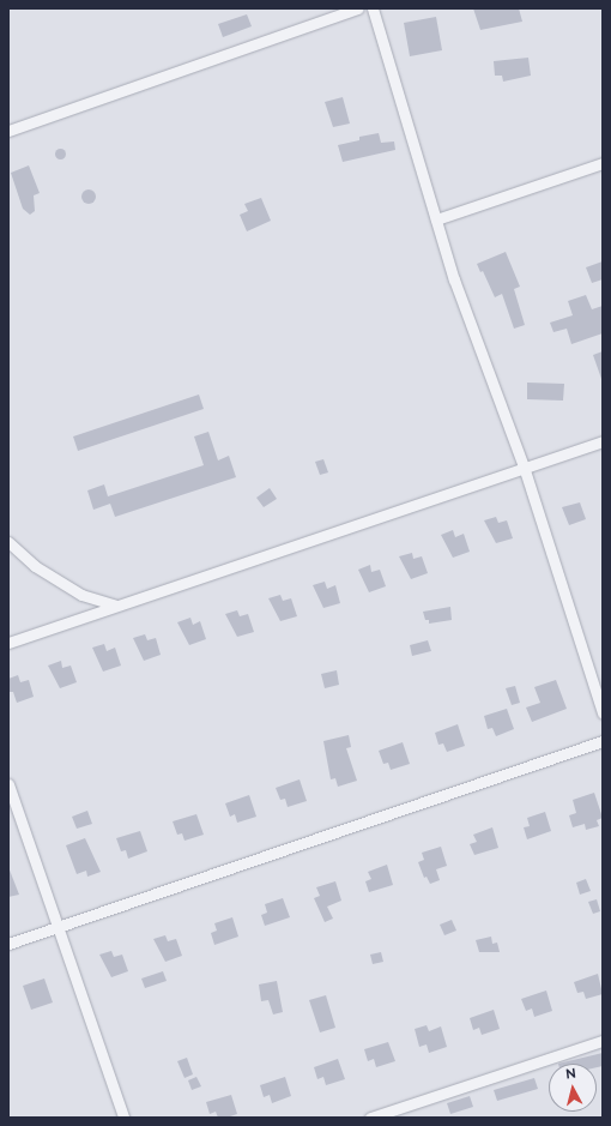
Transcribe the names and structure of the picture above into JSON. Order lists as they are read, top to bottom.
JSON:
{
  "north": "top"
}
